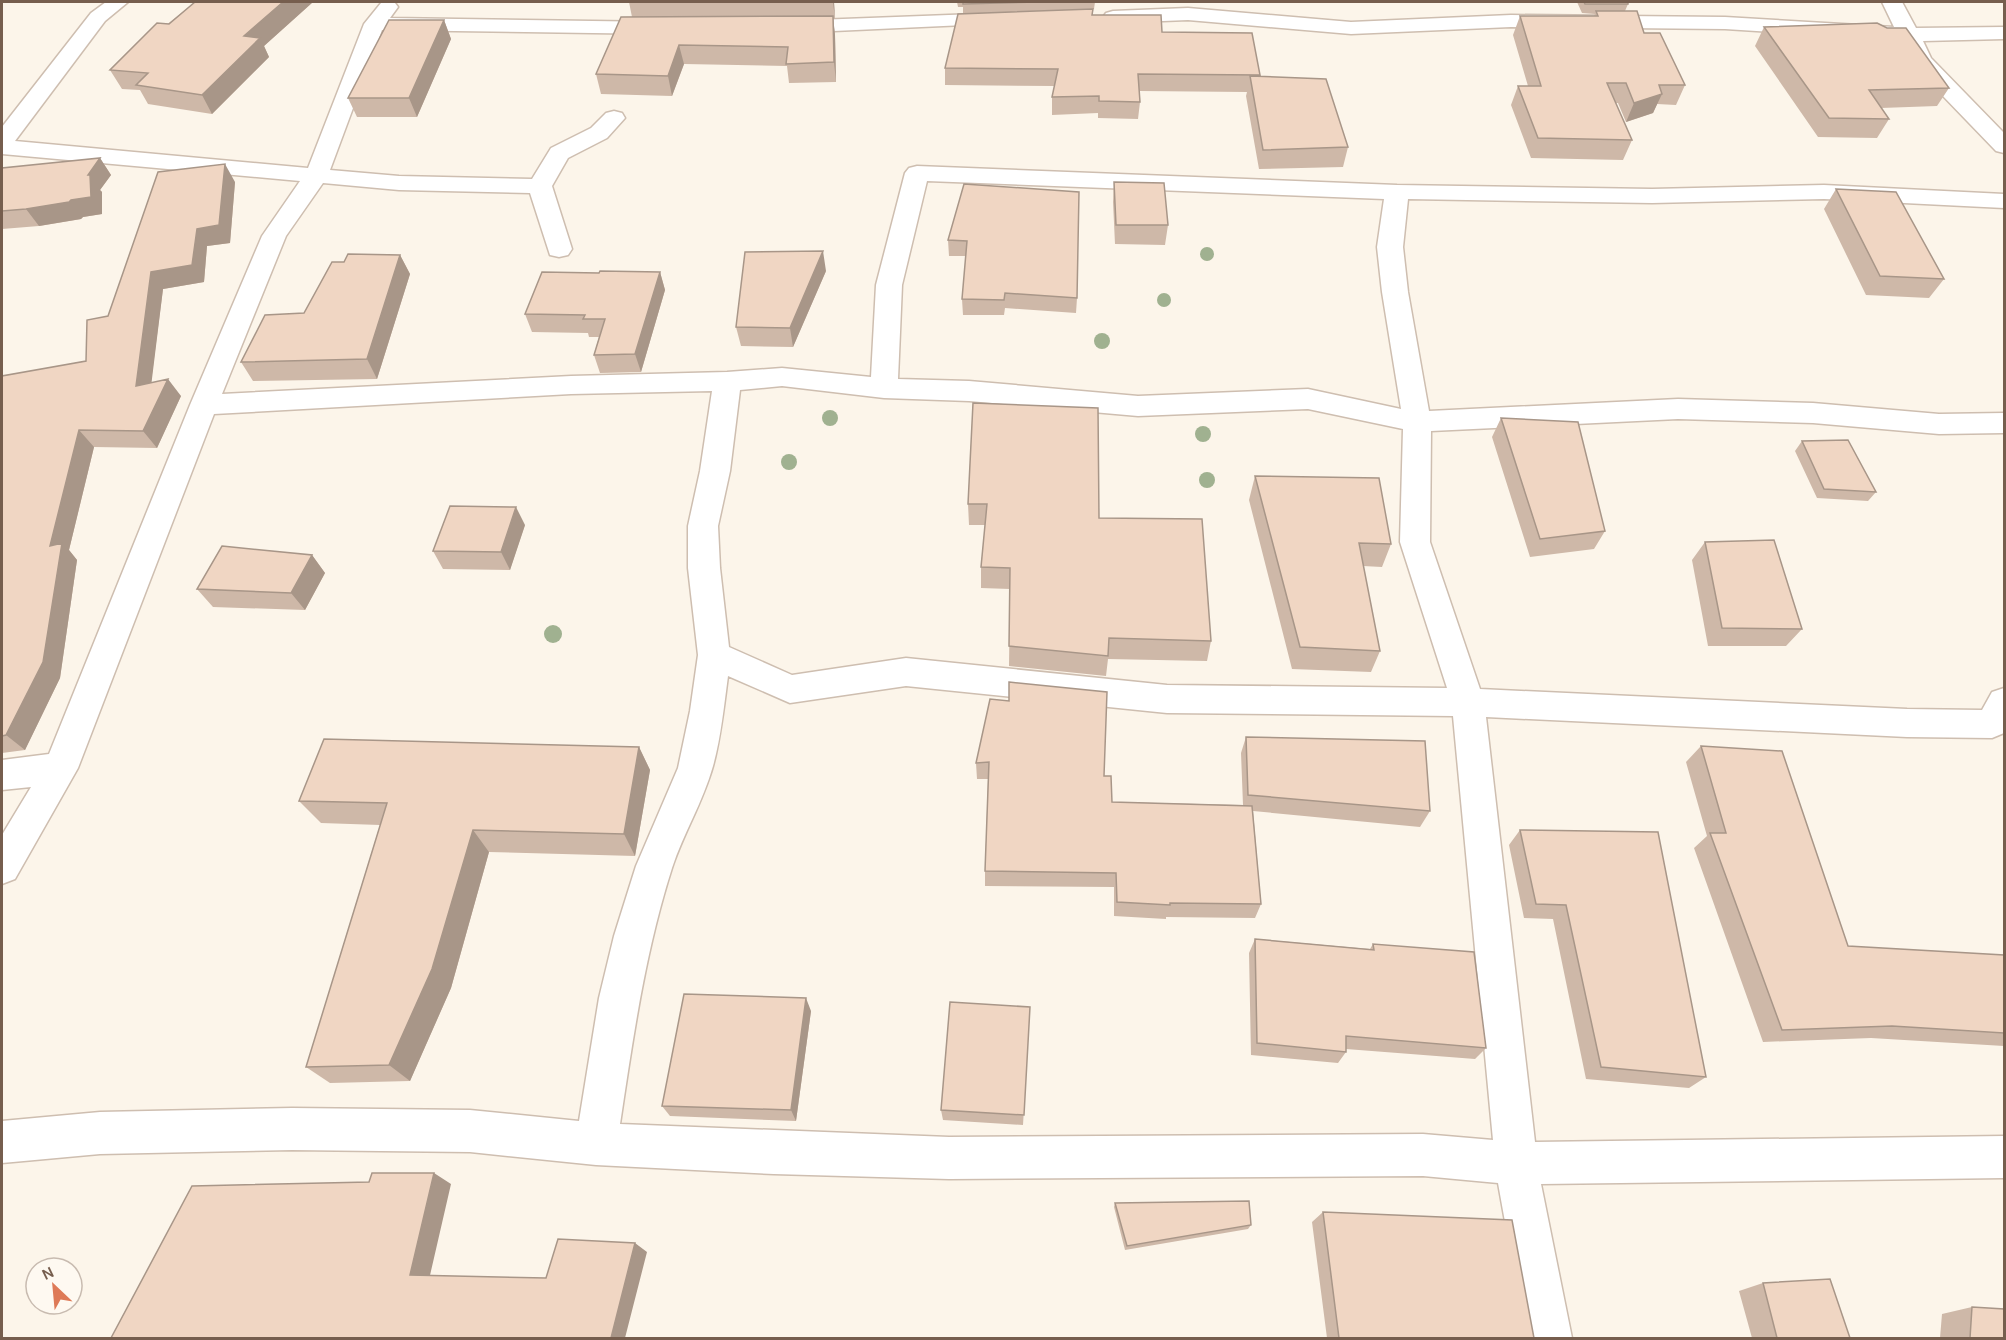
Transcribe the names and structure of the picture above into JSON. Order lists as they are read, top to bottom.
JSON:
{
  "north": "top left"
}
